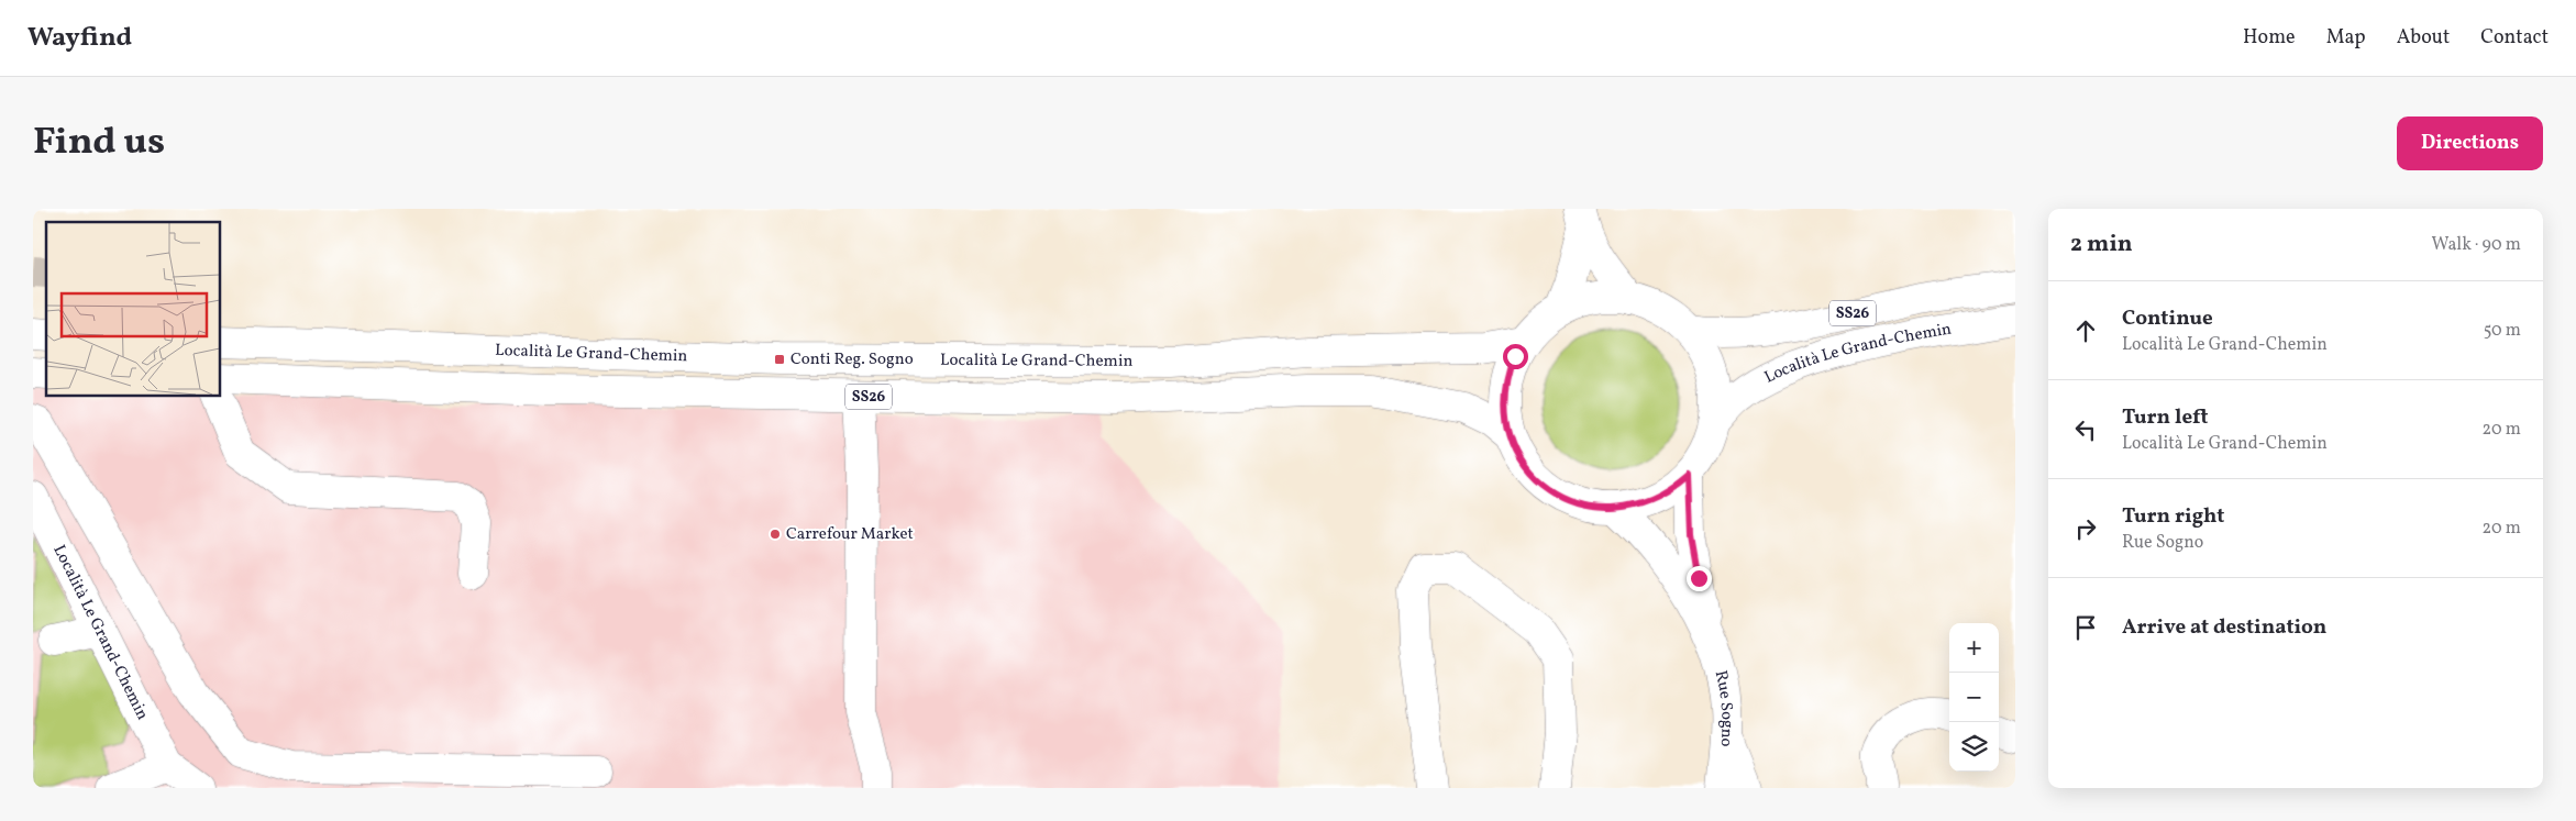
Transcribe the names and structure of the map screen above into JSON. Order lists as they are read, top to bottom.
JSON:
{
  "streets": {
    "main road": ["SS26", "Località Le Grand-Chemin", "Rue Sogno"]
  },
  "crossings": [
    ["SS26", "Località Le Grand-Chemin"],
    ["Località Le Grand-Chemin", "Rue Sogno"]
  ],
  "places": {
    "transit": ["Conti Reg. Sogno"],
    "other": ["Carrefour Market"]
  },
  "page": {
    "header": "Wayfind",
    "nav": [
      "Home",
      "Map",
      "About",
      "Contact"
    ],
    "title": "Find us",
    "buttons": "Directions",
    "heading": ["2 min", "Walk · 90 m"],
    "list": [
      ["Continue", "Località Le Grand-Chemin", "50 m"],
      ["Turn left", "Località Le Grand-Chemin", "20 m"],
      ["Turn right", "Rue Sogno", "20 m"],
      "Arrive at destination"
    ],
    "map_buttons": ["+", "−"]
  }
}
